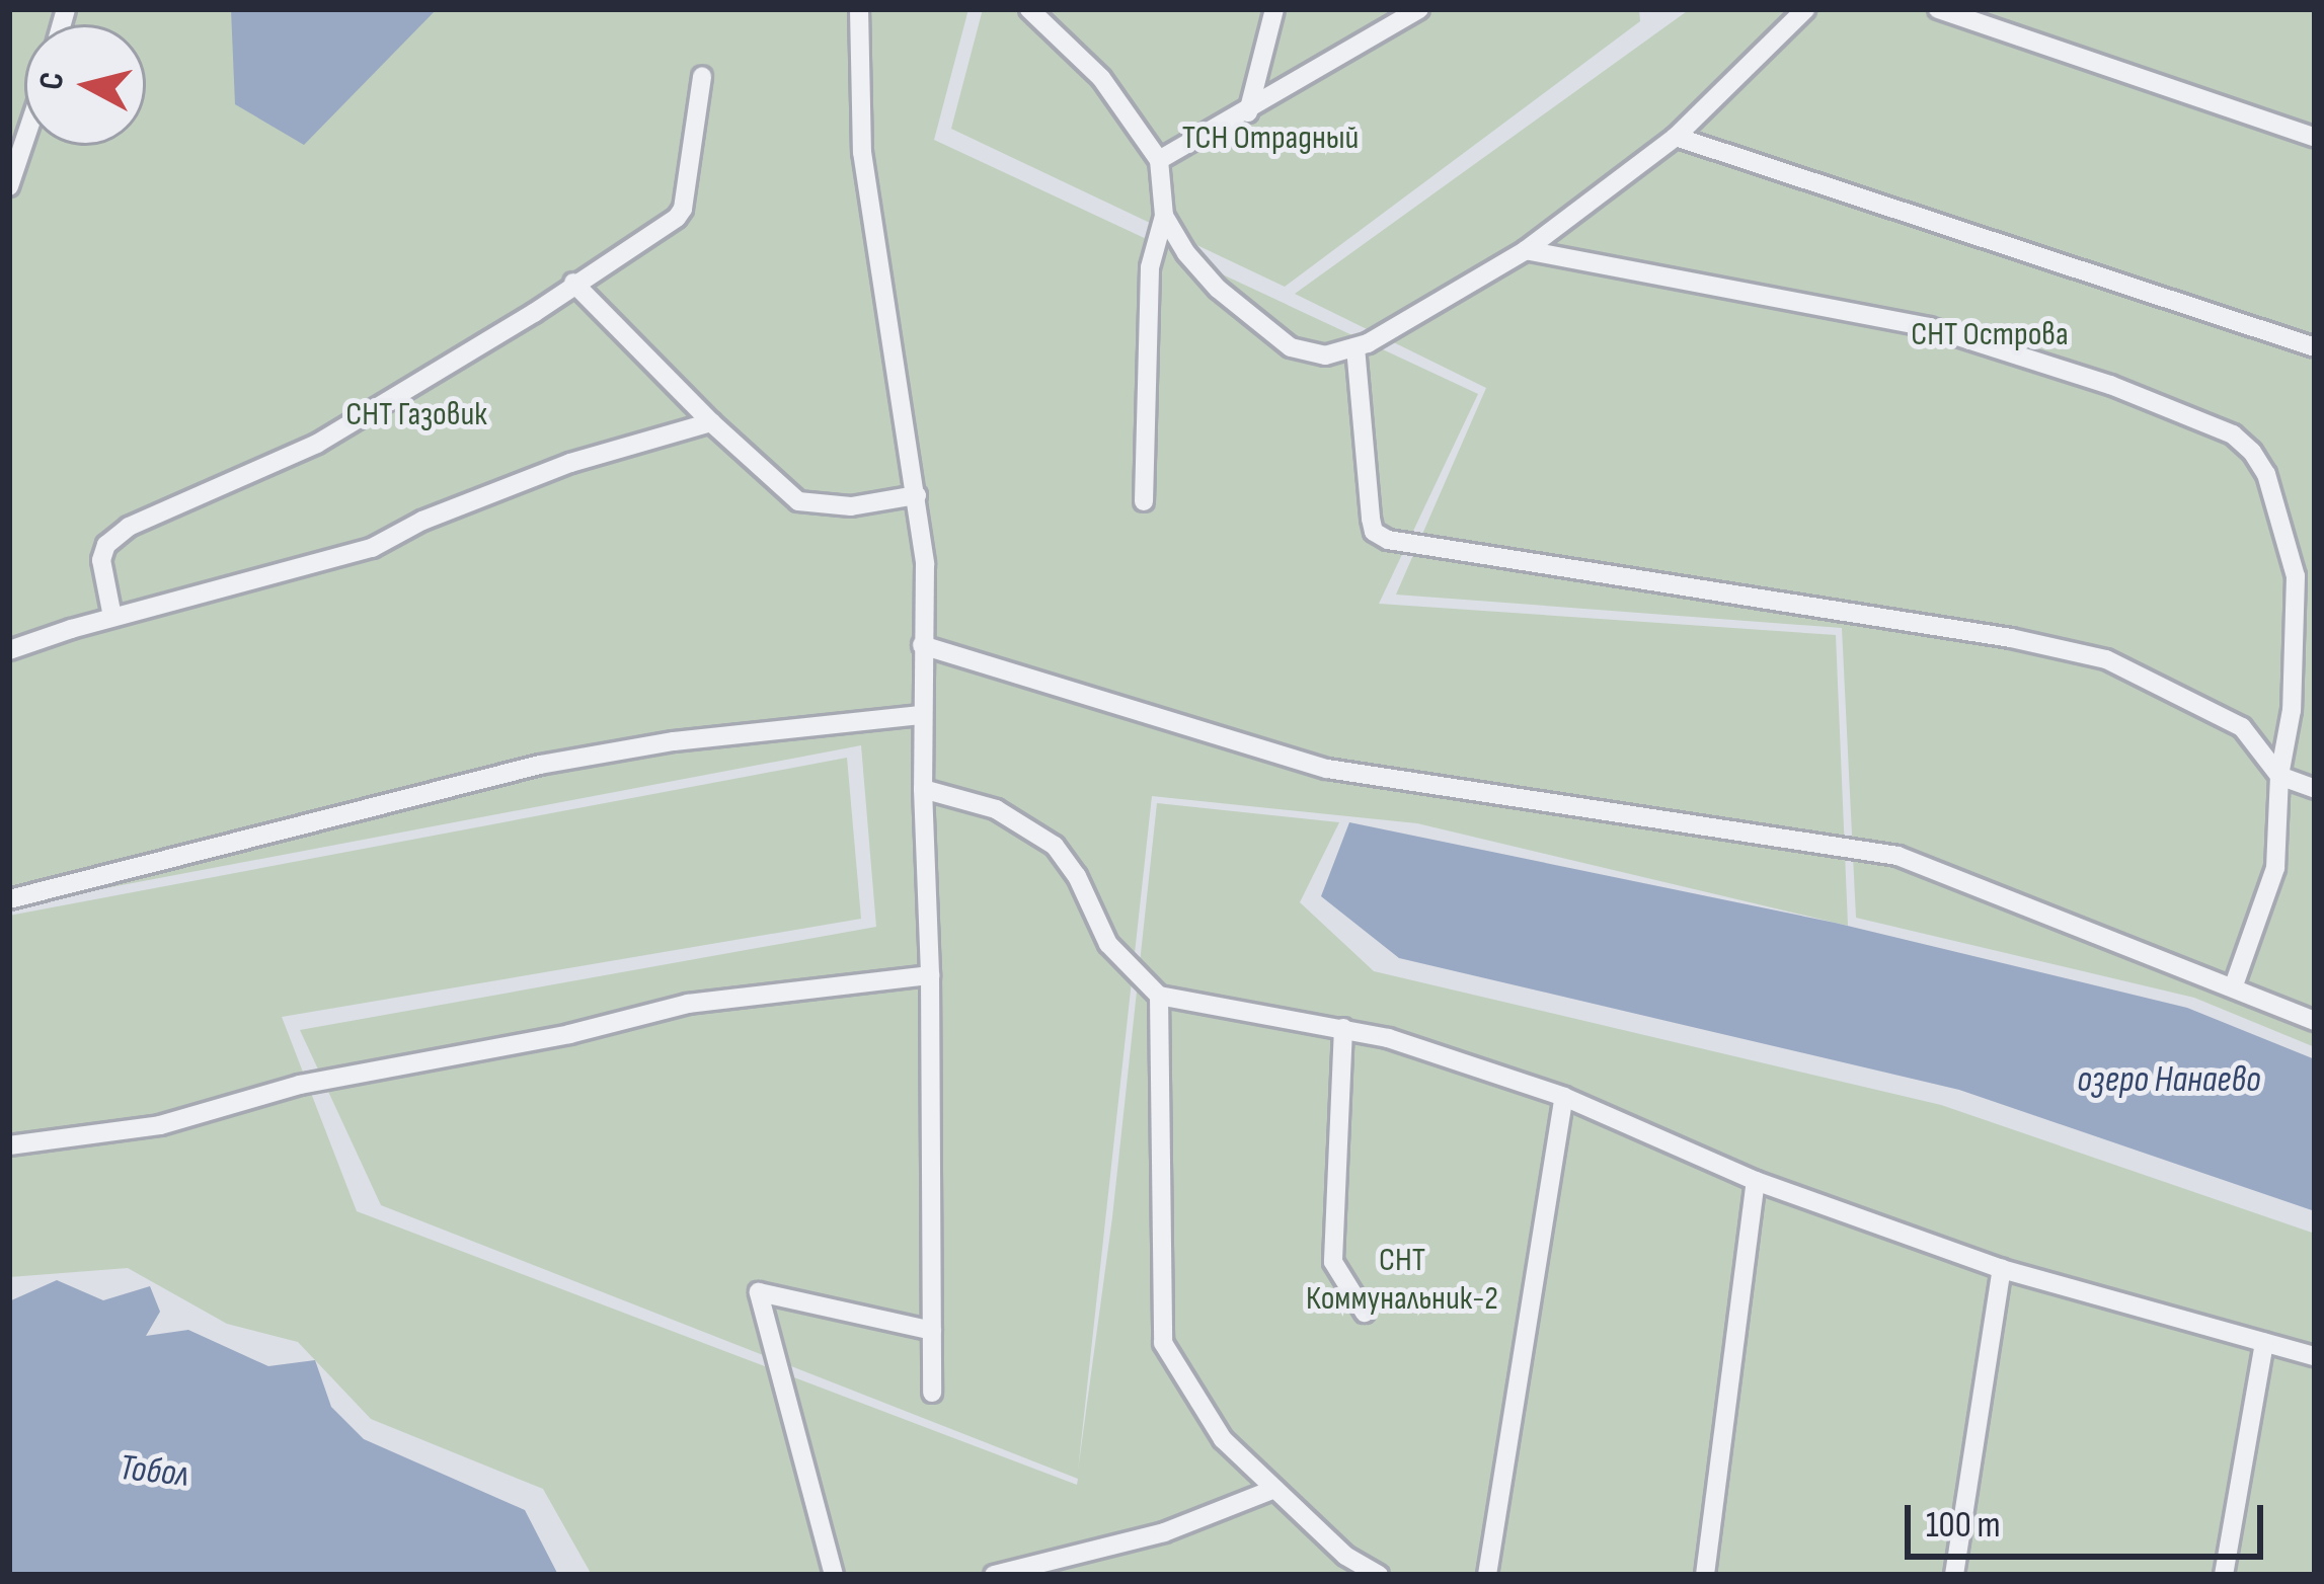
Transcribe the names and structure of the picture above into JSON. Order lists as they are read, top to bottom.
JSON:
{
  "water": ["озеро Нанаево", "Тобол"],
  "parks": [
    "ТСН Отрадный",
    "СНТ Острова",
    "СНТ Газовик",
    "СНТ Коммунальник-2"
  ],
  "scale_bar": "100 m",
  "north": "left"
}
